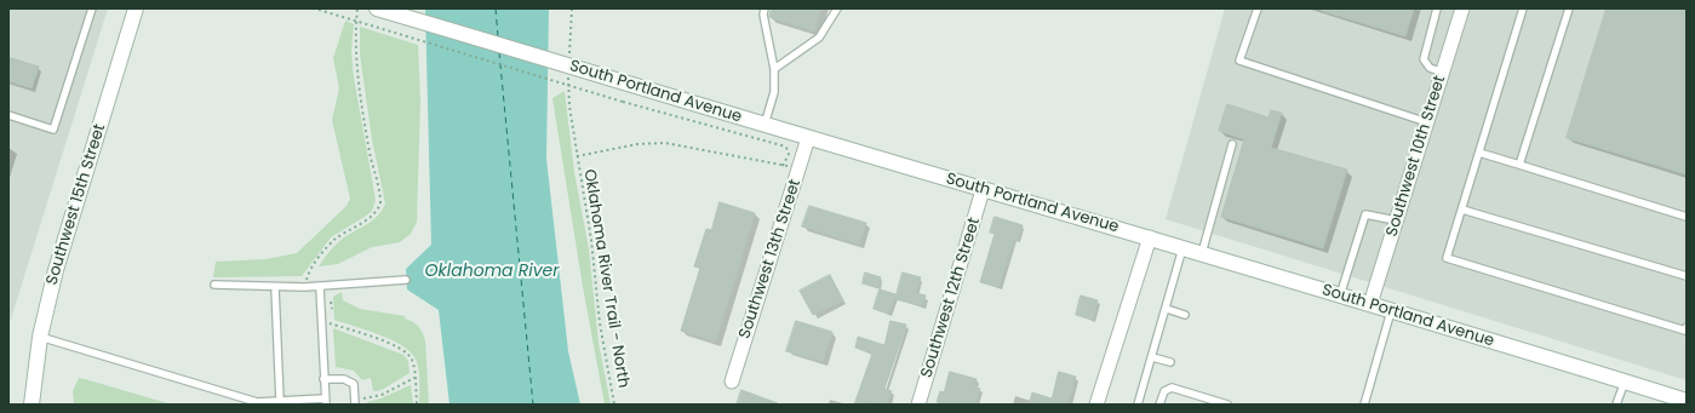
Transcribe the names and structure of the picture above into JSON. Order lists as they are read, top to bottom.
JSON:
{
  "streets": {
    "main road": ["South Portland Avenue", "Southwest 15th Street"],
    "street": ["Southwest 10th Street", "Southwest 13th Street", "Southwest 12th Street"],
    "path": ["Oklahoma River Trail - North"]
  },
  "crossings": [
    ["South Portland Avenue", "Southwest 10th Street"],
    ["South Portland Avenue", "Southwest 13th Street"],
    ["South Portland Avenue", "Southwest 12th Street"],
    ["Southwest 13th Street", "Oklahoma River Trail - North"]
  ],
  "water": ["Oklahoma River"]
}
